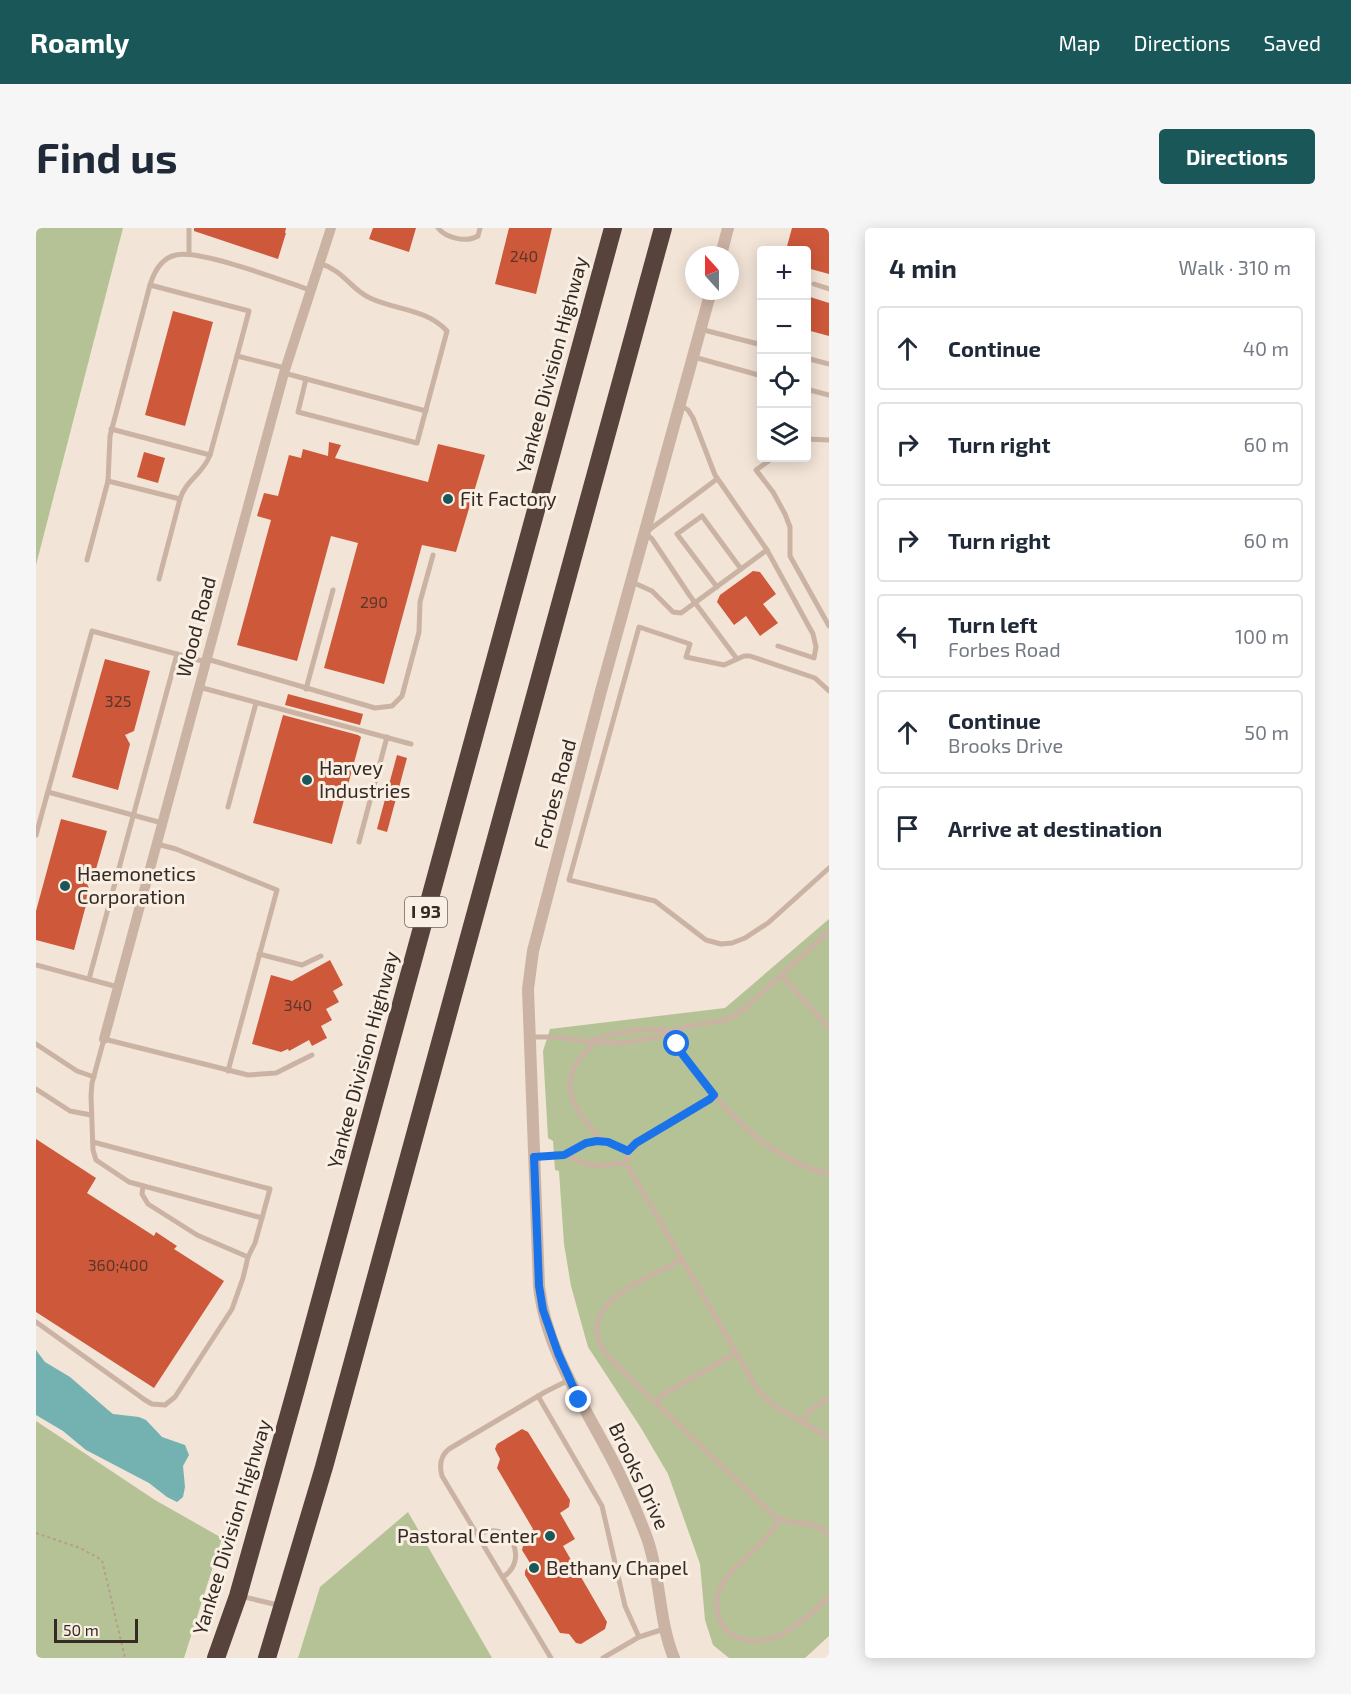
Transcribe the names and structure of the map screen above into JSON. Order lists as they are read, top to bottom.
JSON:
{
  "streets": {
    "highway": ["Yankee Division Highway", "I 93"],
    "street": ["Wood Road", "Forbes Road", "Brooks Drive"]
  },
  "crossings": [
    ["Forbes Road", "Brooks Drive"]
  ],
  "places": [
    "Fit Factory",
    "Harvey Industries",
    "Haemonetics Corporation",
    "Pastoral Center",
    "Bethany Chapel"
  ],
  "house_numbers": [
    "240",
    "290",
    "325",
    "340",
    "360;400"
  ],
  "scale_bar": "50 m",
  "north": "top",
  "page": {
    "header": "Roamly",
    "nav": ["Map", "Directions", "Saved"],
    "buttons": "Directions",
    "title": "Find us",
    "heading": ["4 min", "Walk · 310 m"],
    "map_buttons": ["+", "−"],
    "list": [
      ["Continue", "40 m"],
      ["Turn right", "60 m"],
      ["Turn right", "60 m"],
      ["Turn left", "Forbes Road", "100 m"],
      ["Continue", "Brooks Drive", "50 m"],
      "Arrive at destination"
    ],
    "scale": "50 m"
  }
}
